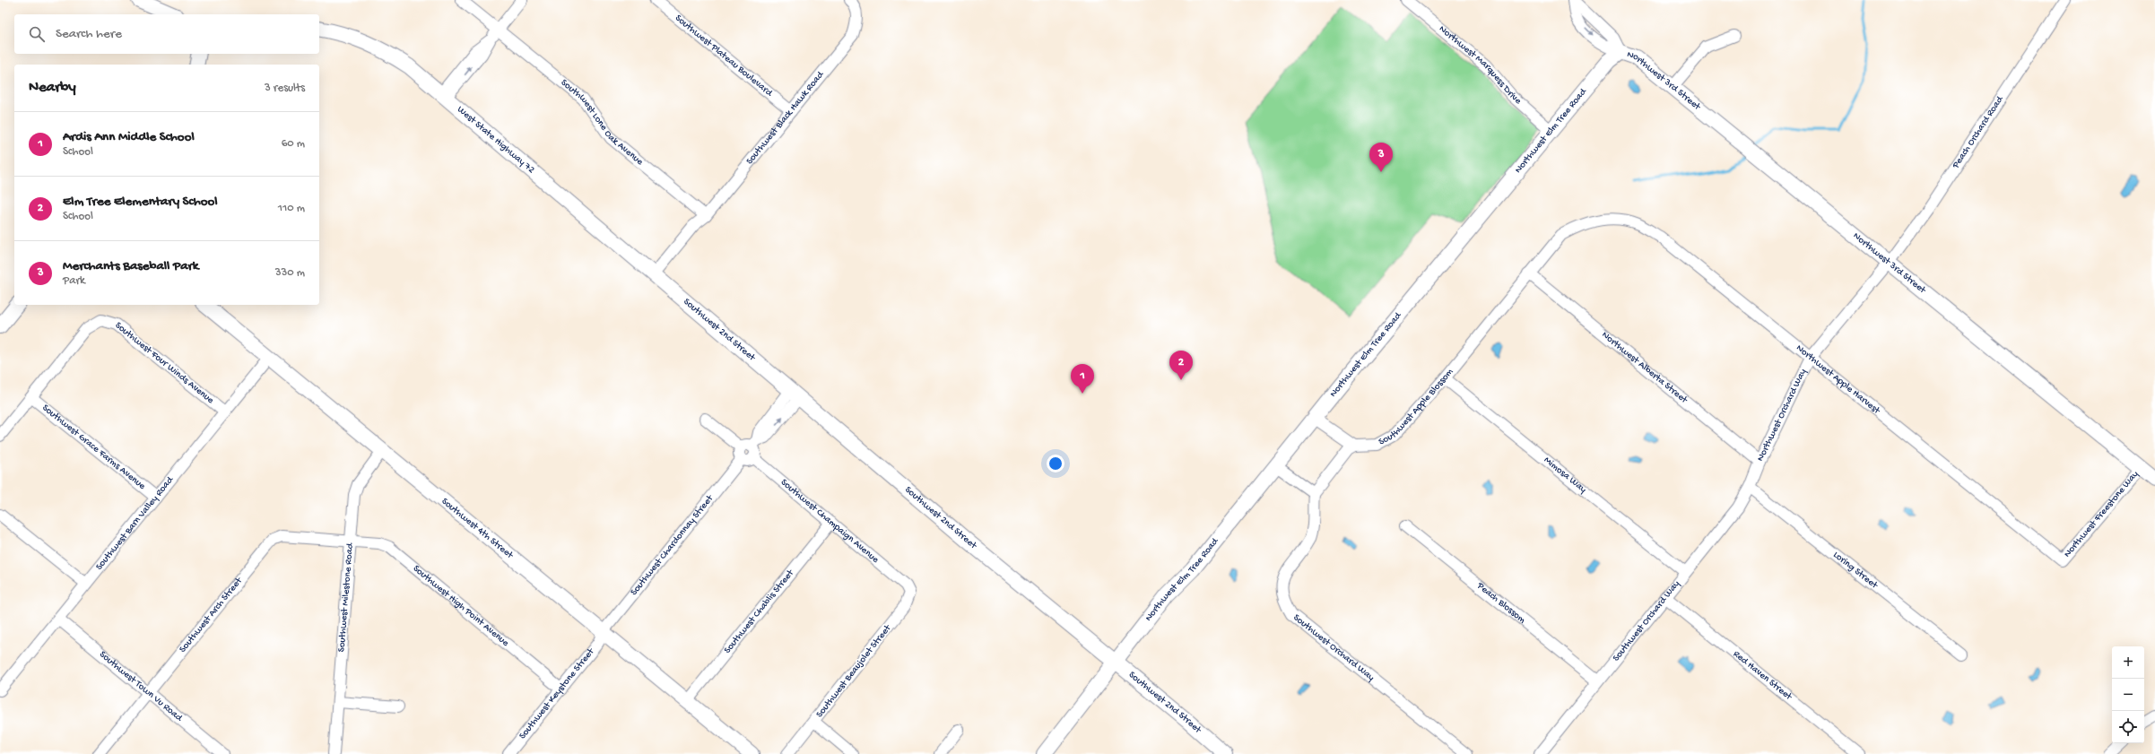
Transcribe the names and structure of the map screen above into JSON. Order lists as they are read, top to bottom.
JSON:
{
  "streets": {
    "street": [
      "Southwest Plateau Boulevard",
      "Northwest Marquess Drive",
      "Northwest 3rd Street",
      "Southwest Black Hawk Road",
      "Southwest Lone Oak Avenue",
      "Northwest Elm Tree Road",
      "Peach Orchard Road",
      "West State Highway 72",
      "Southwest 2nd Street",
      "Southwest Four Winds Avenue",
      "Northwest Alberta Street",
      "Northwest Apple Harvest",
      "Southwest Apple Blossom",
      "Northwest Orchard Way",
      "Southwest Grace Farms Avenue",
      "Mimosa Way",
      "Northwest Freestone Way",
      "Southwest Champaign Avenue",
      "Southwest Barn Valley Road",
      "Southwest 4th Street",
      "Southwest Chardonnay Street",
      "Loring Street",
      "Southwest Milestone Road",
      "Peach Blossom",
      "Southwest High Point Avenue",
      "Southwest Chablis Street",
      "Southwest Arch Street",
      "Southwest Orchard Way",
      "Southwest Beaujolet Street",
      "Red Haven Street",
      "Southwest Town Vu Road",
      "Southwest Keystone Street"
    ]
  },
  "crossings": [
    ["Southwest Plateau Boulevard", "Southwest Black Hawk Road"],
    ["Northwest Marquess Drive", "Northwest Elm Tree Road"],
    ["Northwest 3rd Street", "Northwest Elm Tree Road"],
    ["Northwest 3rd Street", "Peach Orchard Road"],
    ["Northwest 3rd Street", "Northwest Orchard Way"],
    ["Northwest 3rd Street", "Northwest Freestone Way"],
    ["Southwest Black Hawk Road", "Southwest Lone Oak Avenue"],
    ["Southwest Black Hawk Road", "West State Highway 72"],
    ["Southwest Black Hawk Road", "Southwest 2nd Street"],
    ["Northwest Elm Tree Road", "Southwest 2nd Street"],
    ["Peach Orchard Road", "Northwest Orchard Way"],
    ["West State Highway 72", "Southwest 2nd Street"],
    ["Southwest Four Winds Avenue", "Southwest Grace Farms Avenue"],
    ["Southwest Four Winds Avenue", "Southwest Barn Valley Road"],
    ["Northwest Alberta Street", "Northwest Apple Harvest"],
    ["Northwest Alberta Street", "Southwest Apple Blossom"],
    ["Northwest Alberta Street", "Northwest Orchard Way"],
    ["Northwest Apple Harvest", "Southwest Apple Blossom"],
    ["Northwest Apple Harvest", "Northwest Orchard Way"],
    ["Northwest Apple Harvest", "Northwest Freestone Way"],
    ["Southwest Apple Blossom", "Mimosa Way"],
    ["Northwest Orchard Way", "Loring Street"],
    ["Northwest Orchard Way", "Southwest Orchard Way"],
    ["Southwest Grace Farms Avenue", "Southwest Barn Valley Road"],
    ["Mimosa Way", "Southwest Orchard Way"],
    ["Southwest Champaign Avenue", "Southwest Chablis Street"],
    ["Southwest Champaign Avenue", "Southwest Beaujolet Street"],
    ["Southwest Barn Valley Road", "Southwest 4th Street"],
    ["Southwest Barn Valley Road", "Southwest Town Vu Road"],
    ["Southwest 4th Street", "Southwest Chardonnay Street"],
    ["Southwest 4th Street", "Southwest Milestone Road"],
    ["Southwest 4th Street", "Southwest Chablis Street"],
    ["Southwest 4th Street", "Southwest Keystone Street"],
    ["Southwest Chardonnay Street", "Southwest Keystone Street"],
    ["Loring Street", "Southwest Orchard Way"],
    ["Southwest Milestone Road", "Southwest High Point Avenue"],
    ["Southwest Milestone Road", "Southwest Arch Street"],
    ["Peach Blossom", "Southwest Orchard Way"],
    ["Southwest High Point Avenue", "Southwest Arch Street"],
    ["Southwest High Point Avenue", "Southwest Keystone Street"],
    ["Southwest Arch Street", "Southwest Town Vu Road"],
    ["Southwest Orchard Way", "Red Haven Street"]
  ],
  "page": {
    "search": "Search here",
    "heading": ["Nearby", "3 results"],
    "list": [
      {
        "mark": "1",
        "name": "Ardis Ann Middle School",
        "note": "School",
        "value": "60 m"
      },
      {
        "mark": "2",
        "name": "Elm Tree Elementary School",
        "note": "School",
        "value": "110 m"
      },
      {
        "mark": "3",
        "name": "Merchants Baseball Park",
        "note": "Park",
        "value": "330 m"
      }
    ],
    "pins": ["3", "2", "1"],
    "map_buttons": ["+", "−"]
  }
}
